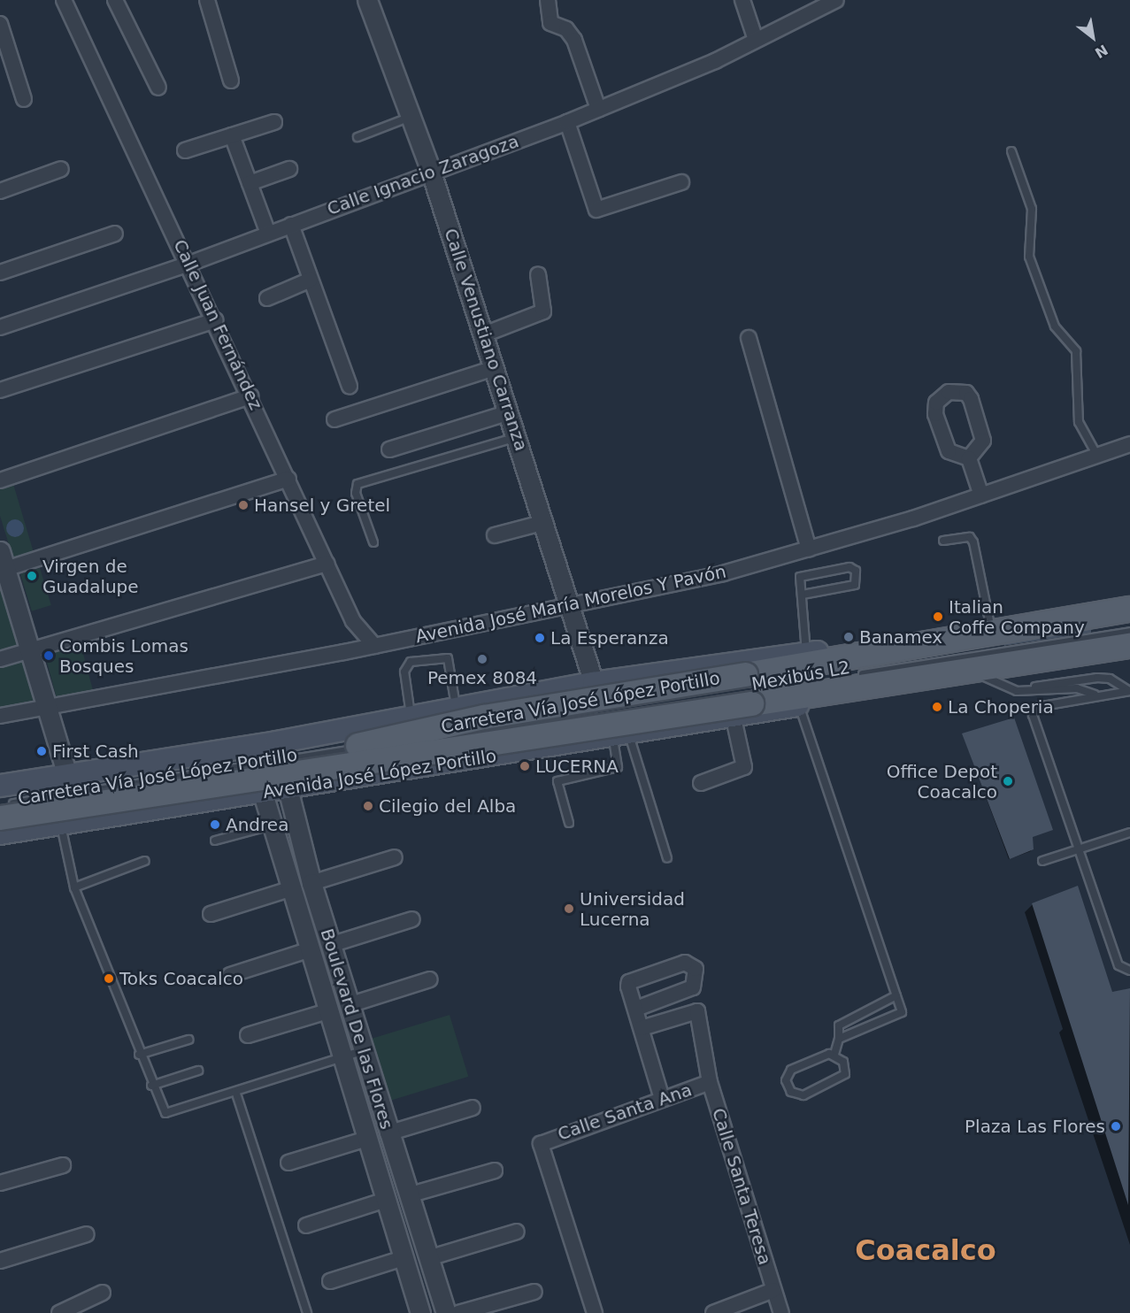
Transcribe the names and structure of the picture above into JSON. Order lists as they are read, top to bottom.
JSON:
{
  "streets": {
    "main road": ["Carretera Vía José López Portillo", "Avenida José López Portillo"],
    "street": [
      "Calle Ignacio Zaragoza",
      "Calle Juan Fernández",
      "Calle Venustiano Carranza",
      "Avenida José María Morelos Y Pavón",
      "Boulevard De las Flores",
      "Calle Santa Ana",
      "Calle Santa Teresa"
    ],
    "lane": ["Mexibús L2"]
  },
  "crossings": [
    ["Calle Ignacio Zaragoza", "Calle Juan Fernández"],
    ["Calle Ignacio Zaragoza", "Calle Venustiano Carranza"],
    ["Calle Juan Fernández", "Avenida José María Morelos Y Pavón"],
    ["Calle Venustiano Carranza", "Avenida José María Morelos Y Pavón"],
    ["Calle Venustiano Carranza", "Avenida José López Portillo"],
    ["Mexibús L2", "Carretera Vía José López Portillo"],
    ["Mexibús L2", "Avenida José López Portillo"],
    ["Mexibús L2", "Boulevard De las Flores"],
    ["Carretera Vía José López Portillo", "Avenida José López Portillo"],
    ["Avenida José López Portillo", "Boulevard De las Flores"],
    ["Calle Santa Ana", "Calle Santa Teresa"]
  ],
  "districts": ["Coacalco"],
  "places": [
    "Hansel y Gretel",
    "Virgen de Guadalupe",
    "Italian Coffe Company",
    "Banamex",
    "La Esperanza",
    "Combis Lomas Bosques",
    "Pemex 8084",
    "La Choperia",
    "First Cash",
    "LUCERNA",
    "Office Depot Coacalco",
    "Cilegio del Alba",
    "Andrea",
    "Universidad Lucerna",
    "Toks Coacalco",
    "Plaza Las Flores"
  ],
  "north": "bottom right"
}
